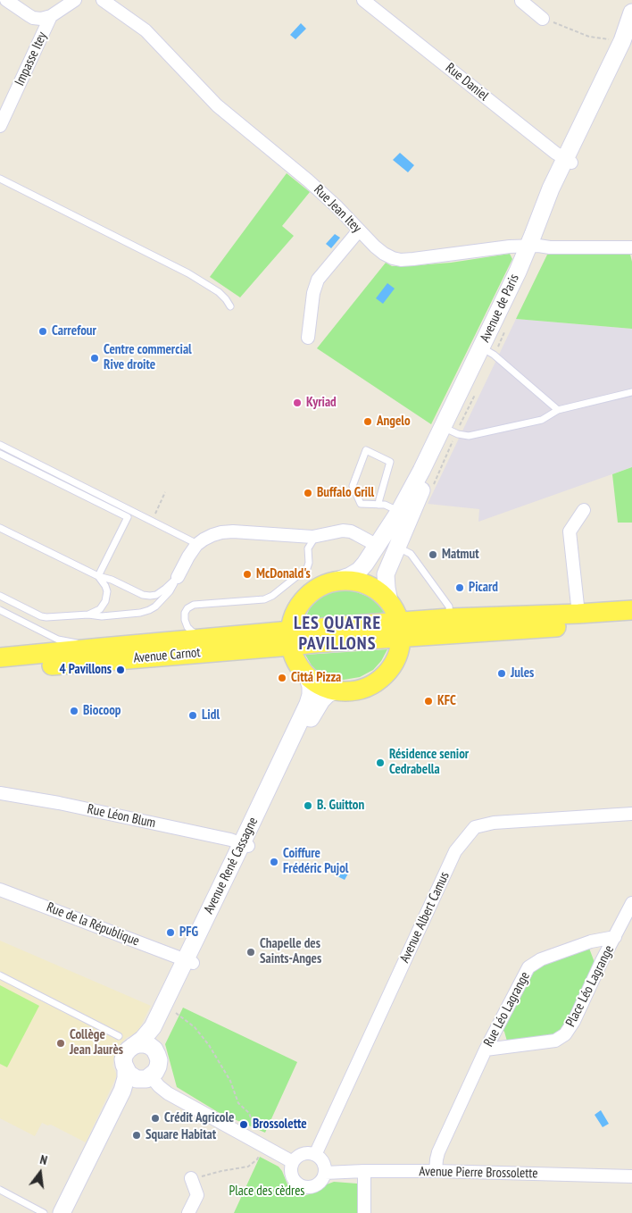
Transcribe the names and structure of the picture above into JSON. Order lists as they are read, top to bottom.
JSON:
{
  "streets": {
    "main road": ["Avenue de Paris", "Avenue Carnot", "Avenue René Cassagne"],
    "street": [
      "Impasse Itey",
      "Rue Daniel",
      "Rue Jean Itey",
      "Rue Léon Blum",
      "Avenue Albert Camus",
      "Rue de la République",
      "Place Léo Lagrange",
      "Rue Léo Lagrange",
      "Avenue Pierre Brossolette"
    ]
  },
  "crossings": [
    ["Rue Daniel", "Avenue de Paris"],
    ["Rue Jean Itey", "Avenue de Paris"],
    ["Rue Léon Blum", "Avenue René Cassagne"],
    ["Avenue René Cassagne", "Rue de la République"],
    ["Avenue Albert Camus", "Avenue Pierre Brossolette"],
    ["Place Léo Lagrange", "Rue Léo Lagrange"],
    ["Rue Léo Lagrange", "Avenue Pierre Brossolette"]
  ],
  "districts": ["LES QUATRE PAVILLONS"],
  "parks": ["Place des cèdres"],
  "places": [
    "Carrefour",
    "Centre commercial Rive droite",
    "Kyriad",
    "Angelo",
    "Buffalo Grill",
    "Matmut",
    "McDonald's",
    "Picard",
    "4 Pavillons",
    "Jules",
    "Cittá Pizza",
    "KFC",
    "Biocoop",
    "Lidl",
    "Résidence senior Cedrabella",
    "B. Guitton",
    "Coiffure Frédéric Pujol",
    "PFG",
    "Chapelle des Saints-Anges",
    "Collège Jean Jaurès",
    "Crédit Agricole",
    "Brossolette",
    "Square Habitat"
  ],
  "north": "top"
}
